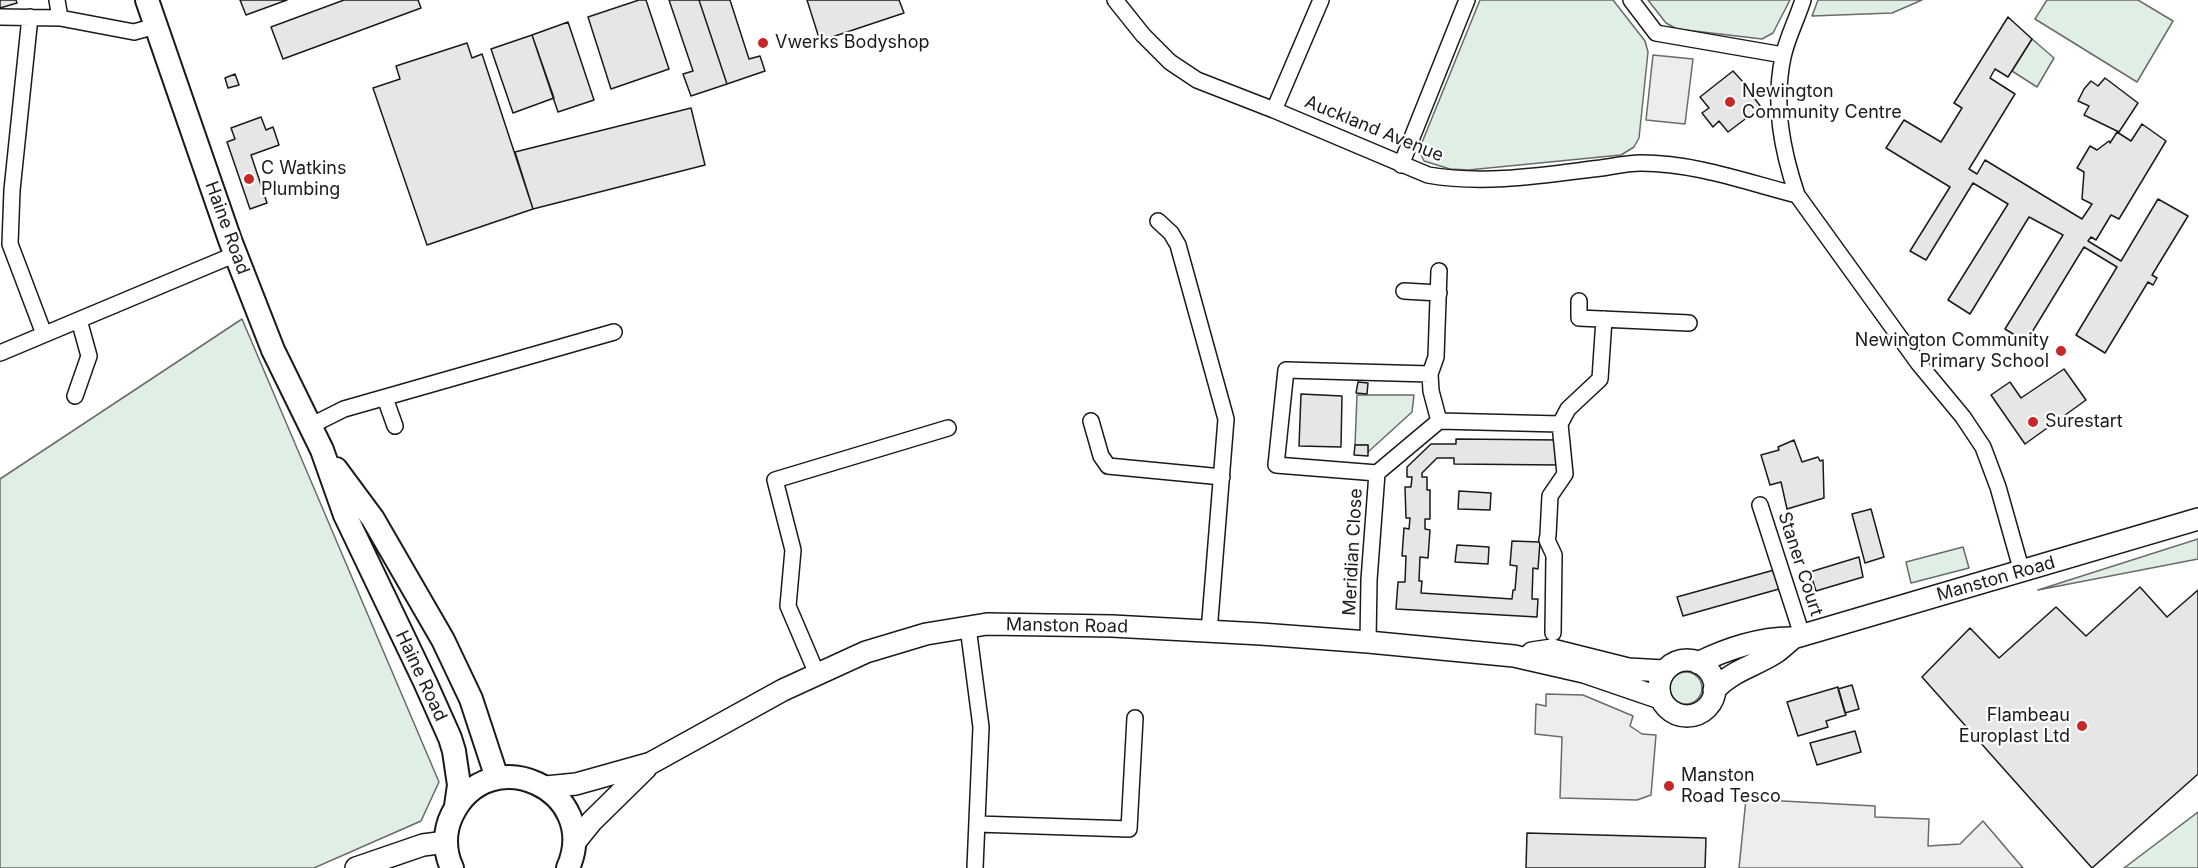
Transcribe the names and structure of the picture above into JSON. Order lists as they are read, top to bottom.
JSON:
{
  "streets": {
    "main road": ["Haine Road", "Manston Road"],
    "street": ["Auckland Avenue", "Meridian Close", "Staner Court"]
  },
  "crossings": [
    ["Meridian Close", "Manston Road"],
    ["Staner Court", "Manston Road"]
  ],
  "places": [
    "Vwerks Bodyshop",
    "Newington Community Centre",
    "C Watkins Plumbing",
    "Newington Community Primary School",
    "Surestart",
    "Flambeau Europlast Ltd",
    "Manston Road Tesco"
  ]
}
